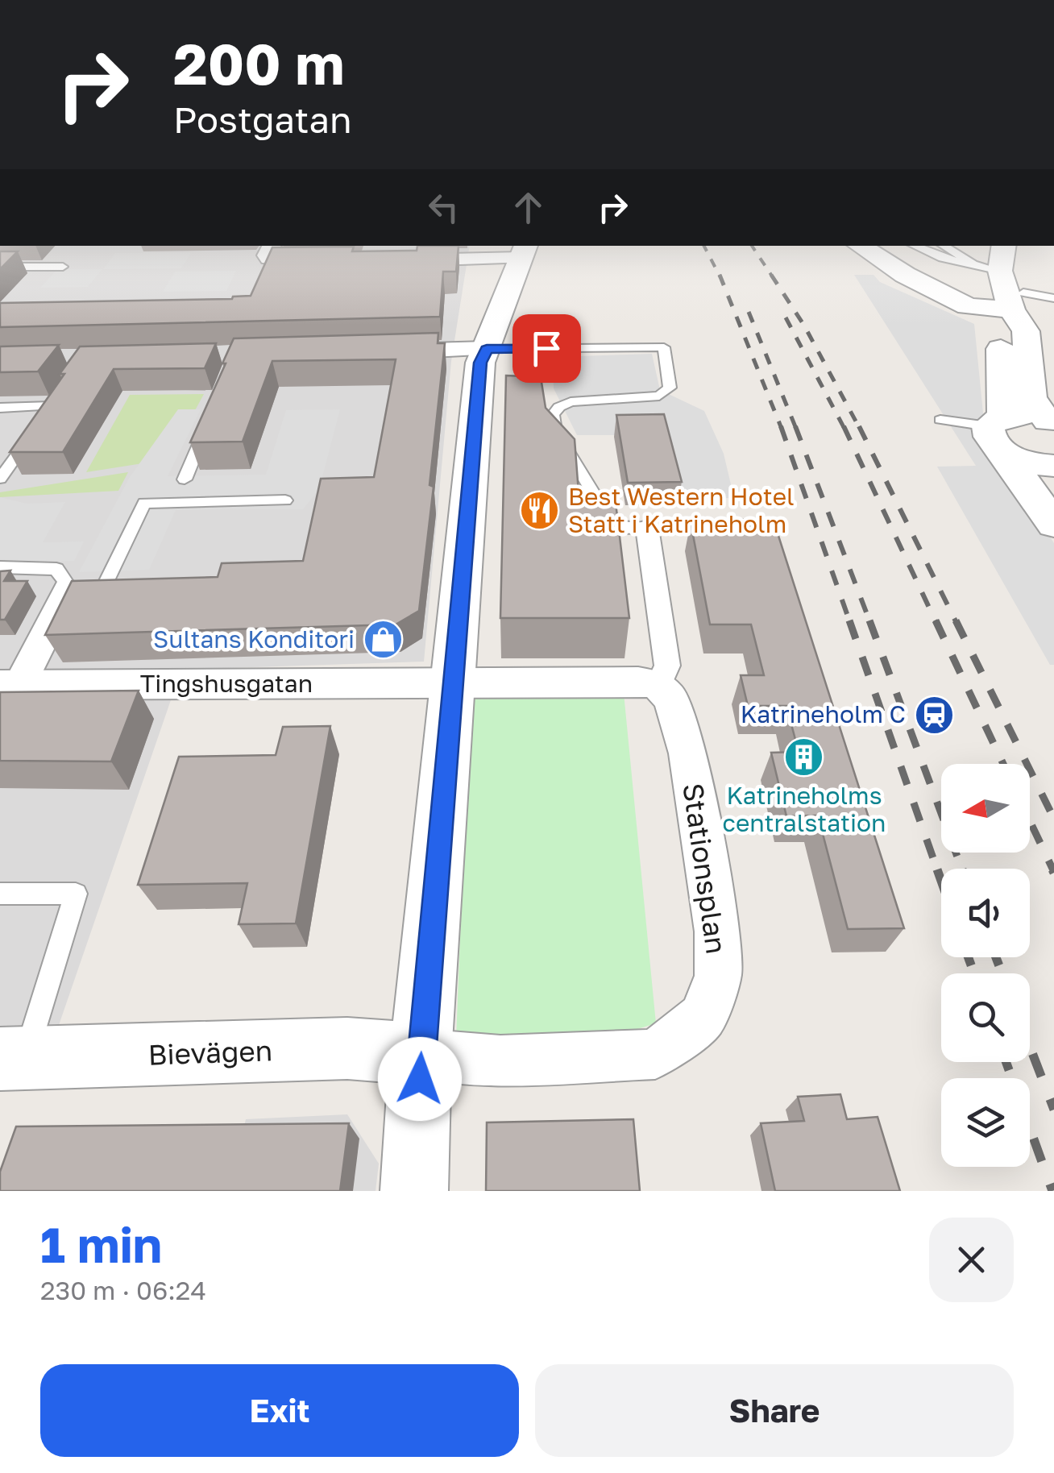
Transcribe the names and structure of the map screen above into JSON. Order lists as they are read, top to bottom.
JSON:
{
  "streets": {
    "street": ["Tingshusgatan", "Stationsplan", "Bievägen"]
  },
  "crossings": [
    ["Stationsplan", "Bievägen"]
  ],
  "places": {
    "restaurant": ["Best Western Hotel Statt i Katrineholm"],
    "shop": ["Sultans Konditori"],
    "station": ["Katrineholm C"],
    "building": ["Katrineholms centralstation"]
  },
  "north": "left",
  "page": {
    "turn": ["200 m", "Postgatan"],
    "heading": ["1 min", "230 m · 06:24"],
    "buttons": ["Exit", "Share"]
  }
}
